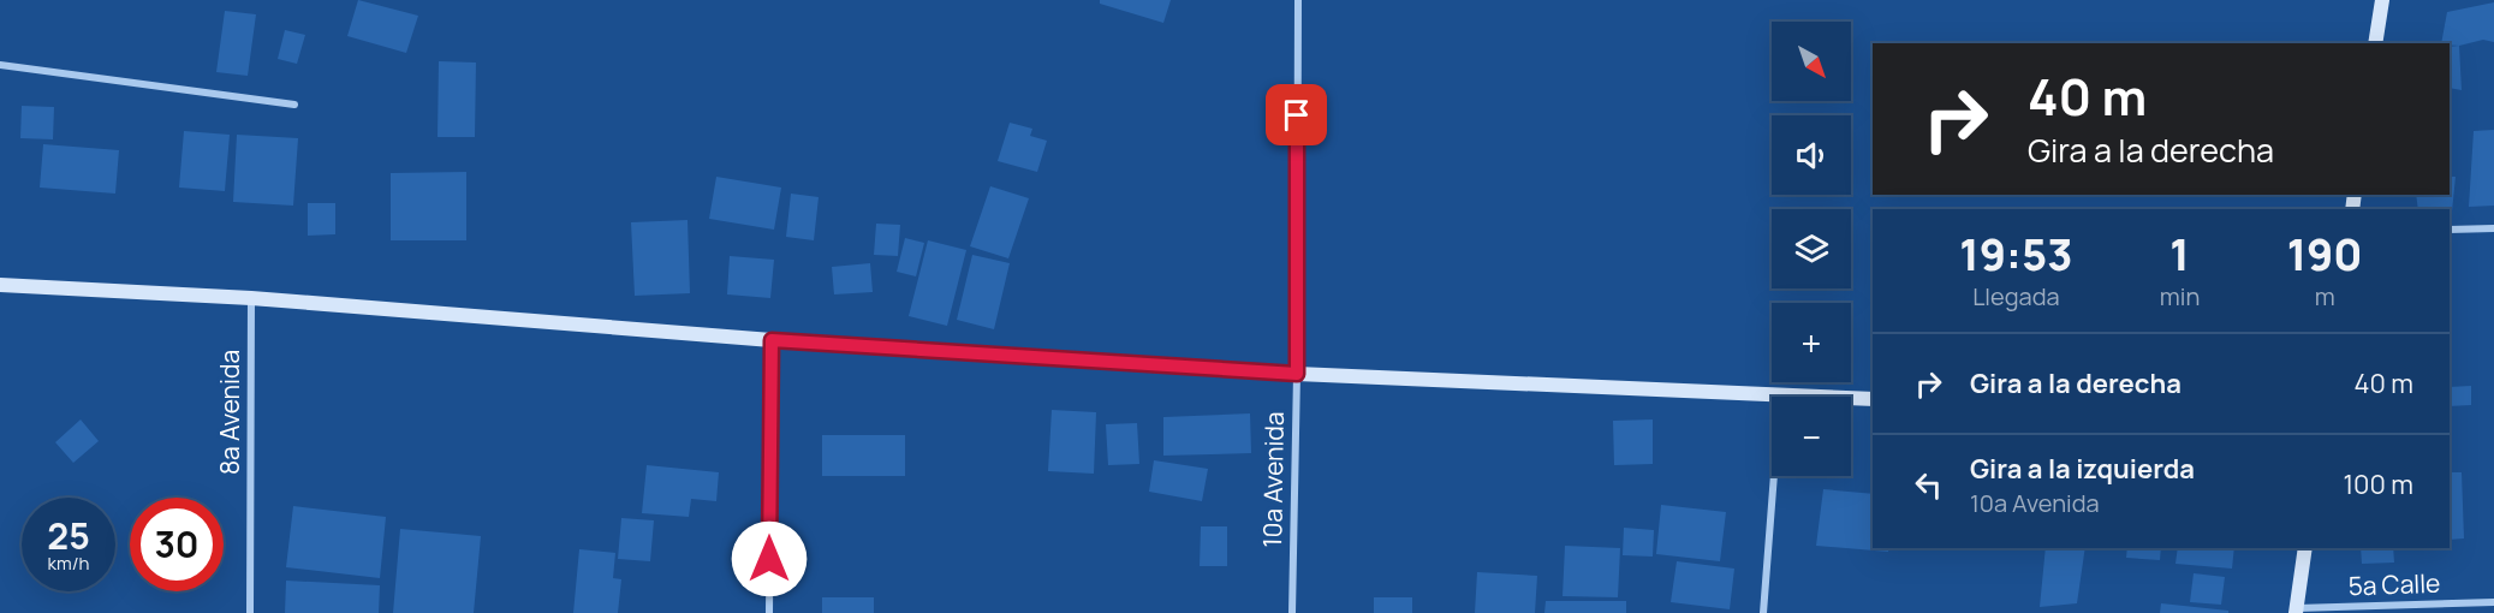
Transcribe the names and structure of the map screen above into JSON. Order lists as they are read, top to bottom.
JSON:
{
  "streets": {
    "street": ["8a Avenida", "10a Avenida", "5a Calle"]
  },
  "north": "bottom right",
  "page": {
    "map_buttons": ["+", "−"],
    "turn": ["40 m", "Gira a la derecha"],
    "eta": [
      "19:53",
      "Llegada",
      "1",
      "min",
      "190",
      "m"
    ],
    "list": [
      {
        "name": "Gira a la derecha",
        "value": "40 m"
      },
      {
        "name": "Gira a la izquierda",
        "note": "10a Avenida",
        "value": "100 m"
      }
    ],
    "speed": "25 km/h",
    "limit": "30"
  }
}
